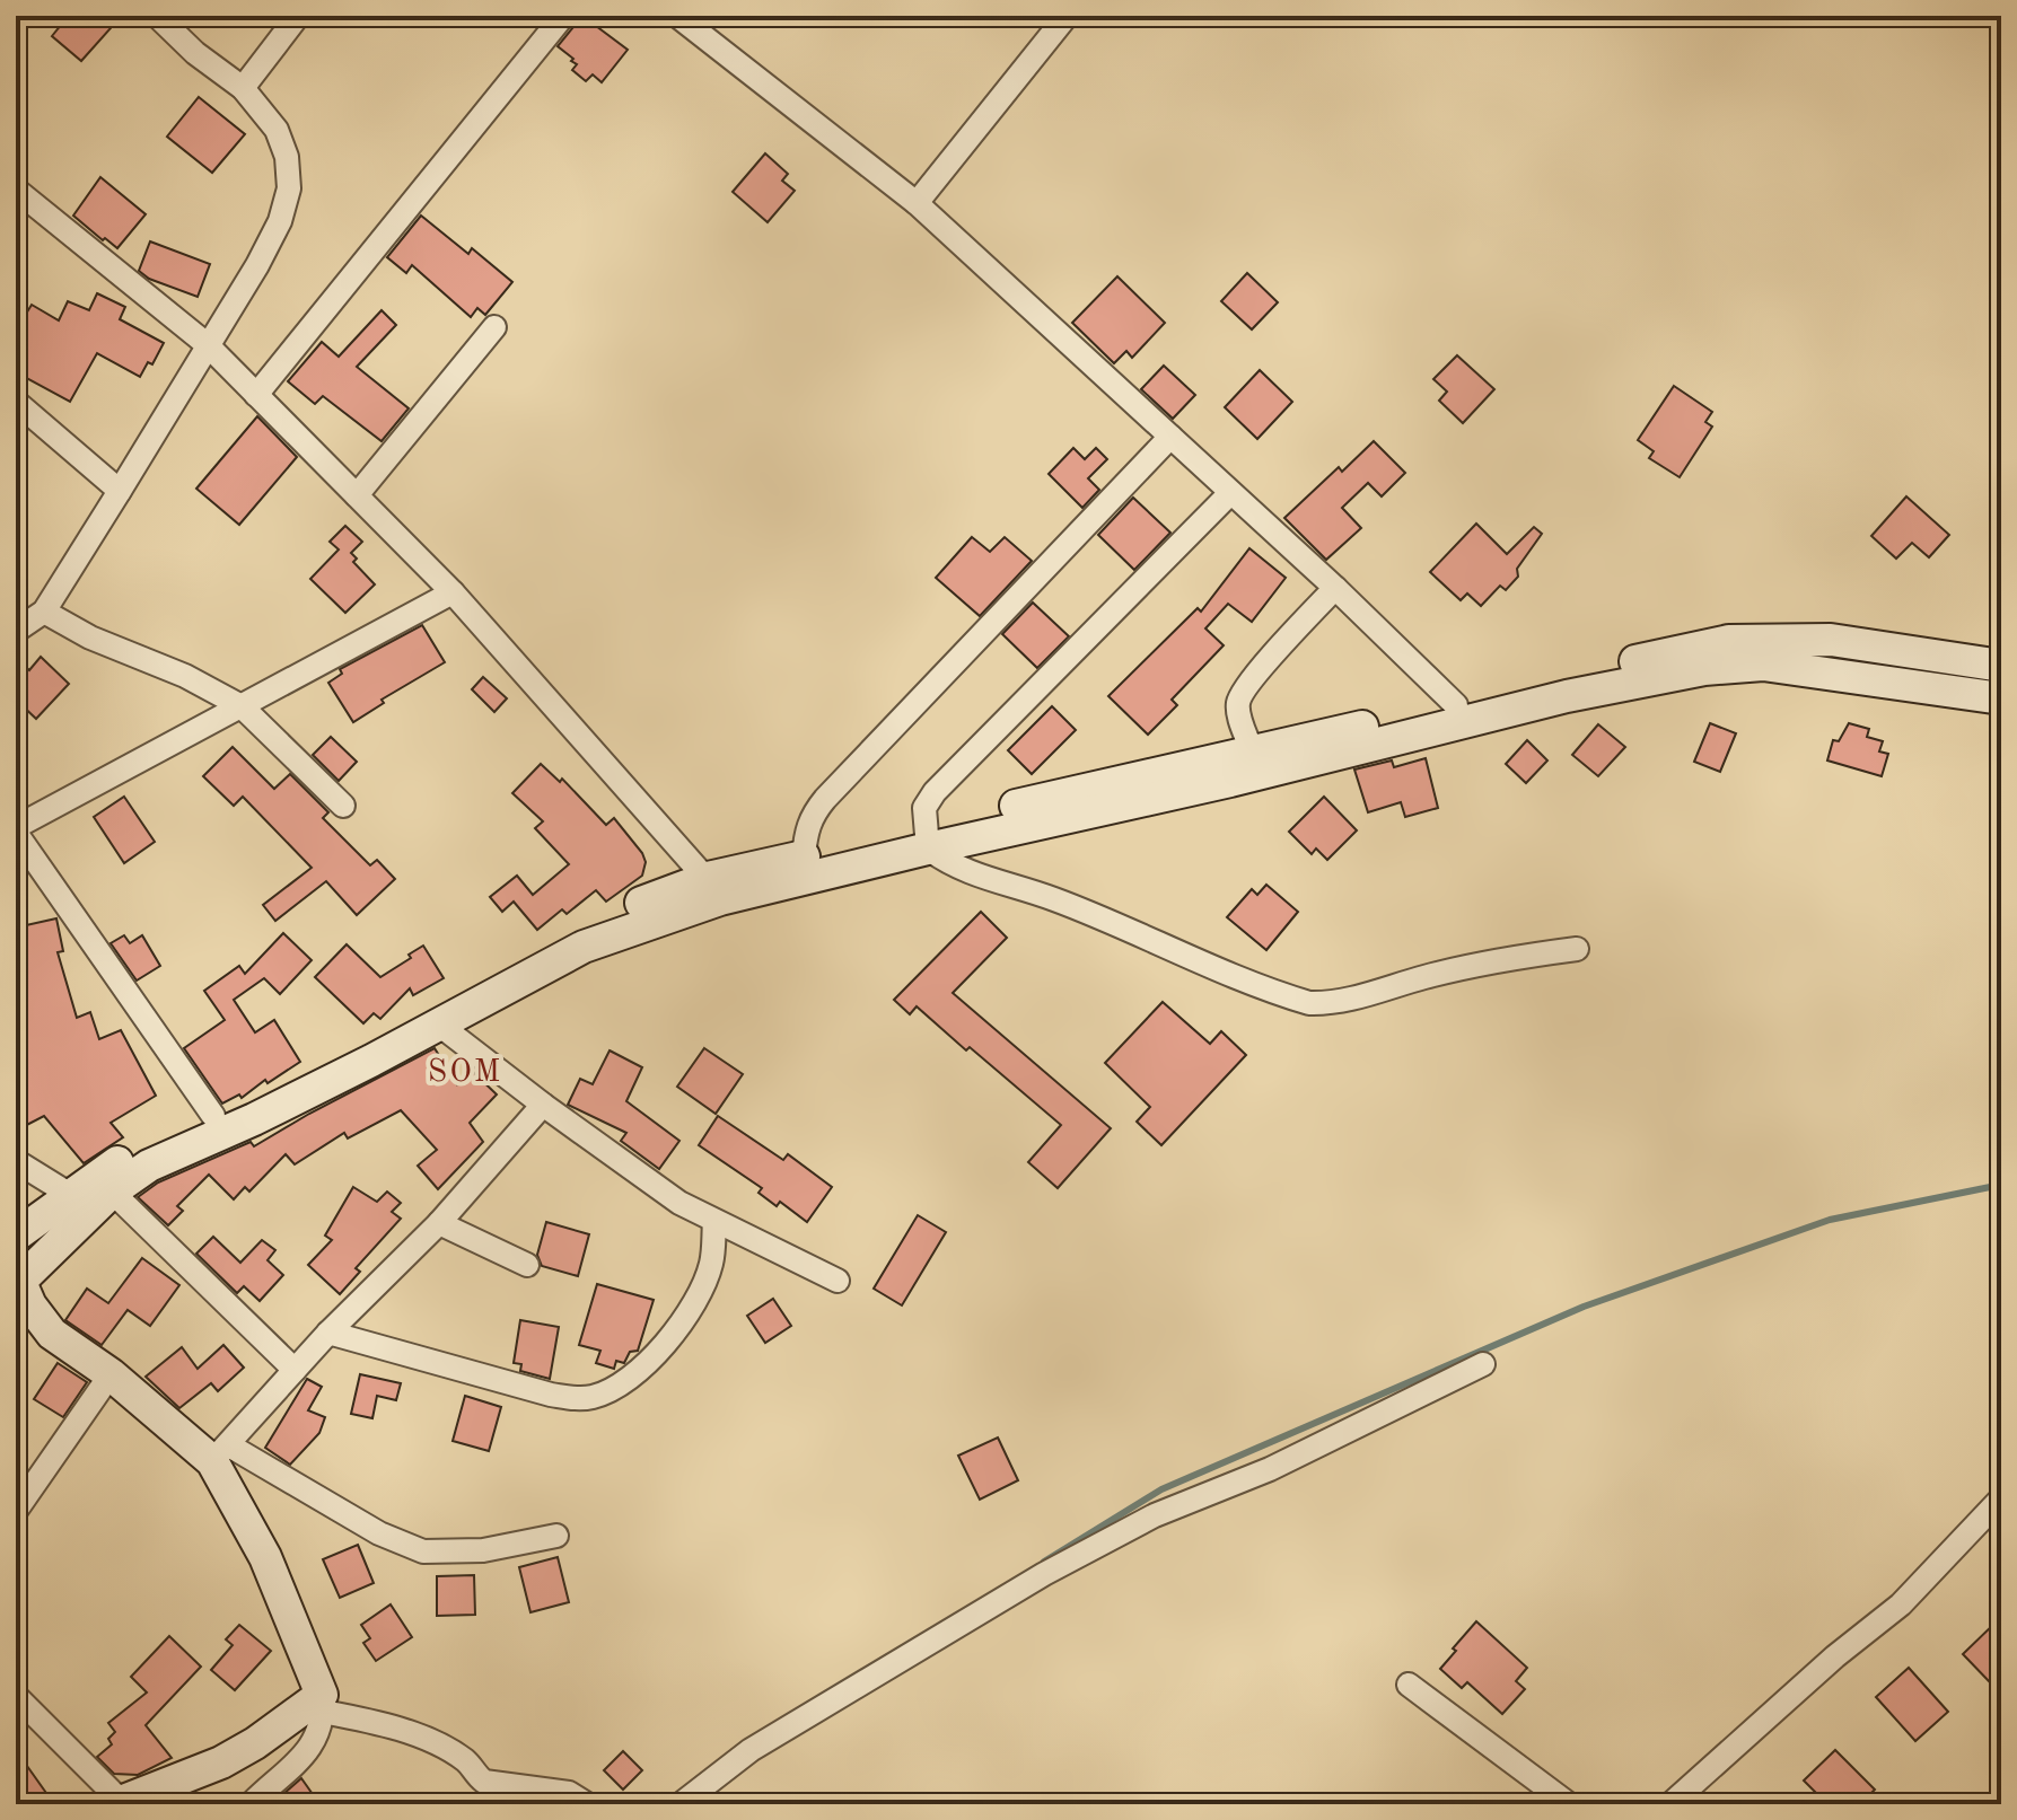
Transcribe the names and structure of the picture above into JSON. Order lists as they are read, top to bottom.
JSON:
{
  "districts": ["SOM"]
}
